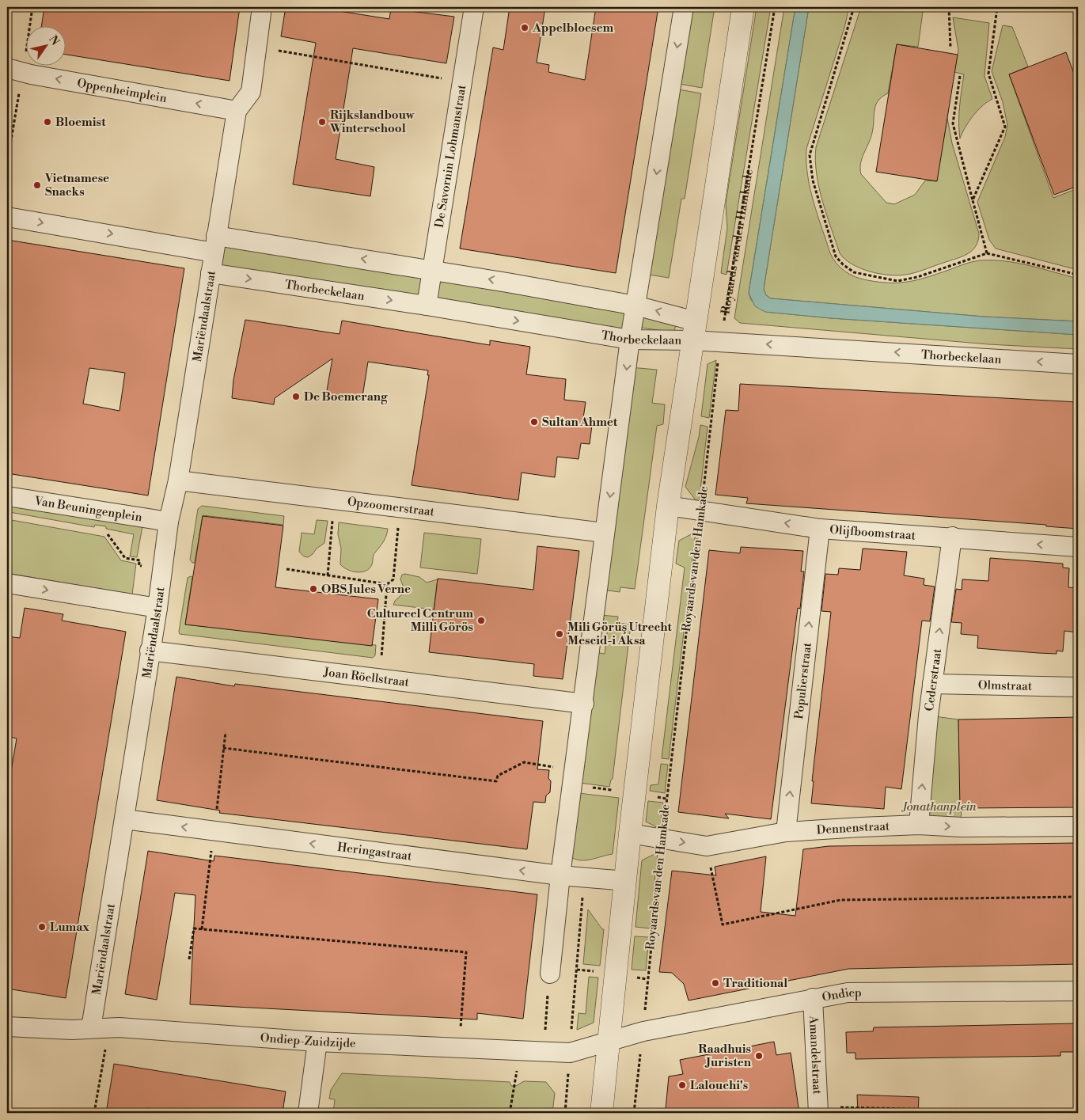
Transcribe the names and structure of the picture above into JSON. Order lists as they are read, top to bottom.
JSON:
{
  "streets": {
    "street": [
      "Oppenheimplein",
      "De Savornin Lohmanstraat",
      "Thorbeckelaan",
      "Mariëndaalstraat",
      "Opzoomerstraat",
      "Van Beuningenplein",
      "Olijfboomstraat",
      "Joan Röellstraat",
      "Populierstraat",
      "Cederstraat",
      "Olmstraat",
      "Dennenstraat",
      "Heringastraat",
      "Ondiep",
      "Ondiep-Zuidzijde",
      "Amandelstraat"
    ],
    "path": ["Royaards van den Hamkade"]
  },
  "crossings": [
    ["Oppenheimplein", "Mariëndaalstraat"],
    ["De Savornin Lohmanstraat", "Thorbeckelaan"],
    ["Royaards van den Hamkade", "Thorbeckelaan"],
    ["Royaards van den Hamkade", "Olijfboomstraat"],
    ["Royaards van den Hamkade", "Dennenstraat"],
    ["Royaards van den Hamkade", "Ondiep"],
    ["Thorbeckelaan", "Mariëndaalstraat"],
    ["Mariëndaalstraat", "Opzoomerstraat"],
    ["Mariëndaalstraat", "Van Beuningenplein"],
    ["Mariëndaalstraat", "Joan Röellstraat"],
    ["Mariëndaalstraat", "Heringastraat"],
    ["Mariëndaalstraat", "Ondiep-Zuidzijde"],
    ["Olijfboomstraat", "Populierstraat"],
    ["Olijfboomstraat", "Cederstraat"],
    ["Populierstraat", "Dennenstraat"],
    ["Cederstraat", "Olmstraat"],
    ["Cederstraat", "Dennenstraat"],
    ["Ondiep", "Ondiep-Zuidzijde"],
    ["Ondiep", "Amandelstraat"]
  ],
  "one_way": [
    "Olijfboomstraat",
    "Cederstraat",
    "Dennenstraat",
    "Heringastraat"
  ],
  "parks": ["Jonathanplein"],
  "places": [
    "Appelbloesem",
    "Bloemist",
    "Rijkslandbouw Winterschool",
    "Vietnamese Snacks",
    "De Boemerang",
    "Sultan Ahmet",
    "OBS Jules Verne",
    "Cultureel Centrum Milli Görös",
    "Mili Görüş Utrecht Mescid-i Aksa",
    "Lumax",
    "Traditional",
    "Raadhuis Juristen",
    "Lalouchi's"
  ],
  "north": "top right"
}
